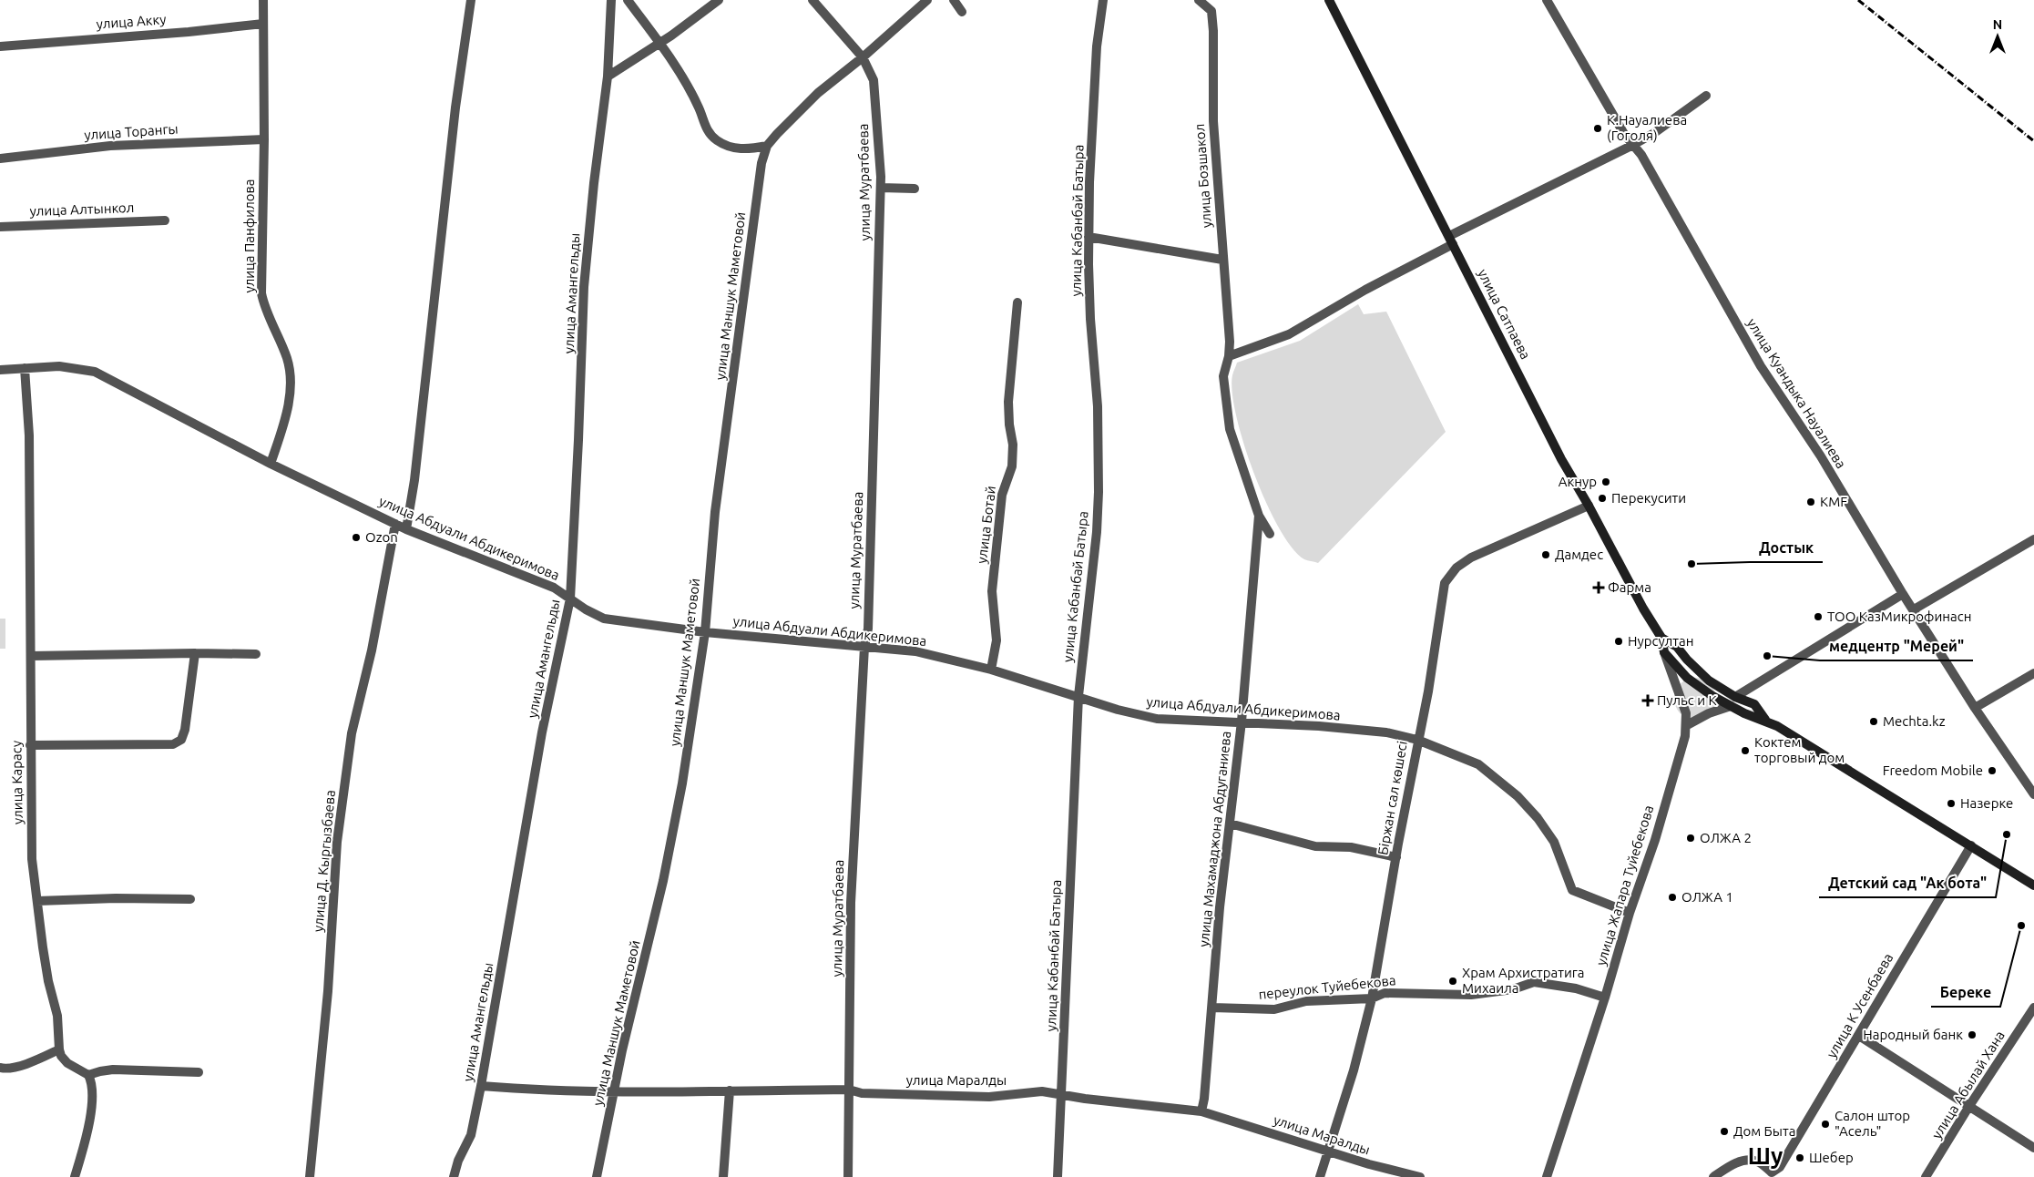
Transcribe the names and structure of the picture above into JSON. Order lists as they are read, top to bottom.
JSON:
{
  "streets": {
    "street": [
      "улица Акку",
      "улица Торангы",
      "улица Бозшакол",
      "улица Муратбаева",
      "улица Алтынкол",
      "улица Кабанбай Батыра",
      "улица Панфилова",
      "улица Амангельды",
      "улица Маншук Маметовой",
      "улица Сатпаева",
      "улица Куандыка Науалиева",
      "улица Ботай",
      "улица Абдуали Абдикеримова",
      "улица Карасу",
      "Біржан сал көшесі",
      "улица Махамаджона Абдуганиева",
      "улица Д. Кыргызбаева",
      "улица Жапара Туйебекова",
      "переулок Туйебекова",
      "улица К Усенбаева",
      "улица Маралды",
      "улица Абылай Хана"
    ]
  },
  "crossings": [
    ["улица Акку", "улица Панфилова"],
    ["улица Торангы", "улица Панфилова"],
    ["улица Бозшакол", "улица Махамаджона Абдуганиева"],
    ["улица Муратбаева", "улица Абдуали Абдикеримова"],
    ["улица Муратбаева", "улица Маралды"],
    ["улица Кабанбай Батыра", "улица Абдуали Абдикеримова"],
    ["улица Кабанбай Батыра", "улица Маралды"],
    ["улица Панфилова", "улица Абдуали Абдикеримова"],
    ["улица Амангельды", "улица Абдуали Абдикеримова"],
    ["улица Амангельды", "улица Маралды"],
    ["улица Маншук Маметовой", "улица Абдуали Абдикеримова"],
    ["улица Маншук Маметовой", "улица Маралды"],
    ["улица Сатпаева", "Біржан сал көшесі"],
    ["улица Сатпаева", "улица Жапара Туйебекова"],
    ["улица Сатпаева", "улица К Усенбаева"],
    ["улица Ботай", "улица Абдуали Абдикеримова"],
    ["улица Абдуали Абдикеримова", "улица Карасу"],
    ["улица Абдуали Абдикеримова", "Біржан сал көшесі"],
    ["улица Абдуали Абдикеримова", "улица Махамаджона Абдуганиева"],
    ["улица Абдуали Абдикеримова", "улица Д. Кыргызбаева"],
    ["улица Абдуали Абдикеримова", "улица Жапара Туйебекова"],
    ["Біржан сал көшесі", "переулок Туйебекова"],
    ["Біржан сал көшесі", "улица Маралды"],
    ["улица Махамаджона Абдуганиева", "переулок Туйебекова"],
    ["улица Махамаджона Абдуганиева", "улица Маралды"],
    ["улица Жапара Туйебекова", "переулок Туйебекова"]
  ],
  "districts": ["Шу"],
  "places": {
    "other": [
      "К.Науалиева (Гоголя)",
      "Акнур",
      "Перекусити",
      "KMF",
      "Ozon",
      "Дамдес",
      "Достык",
      "ТОО КазМикрофинасн",
      "Нурсултан",
      "медцентр \"Мерей\"",
      "Mechta.kz",
      "Коктем торговый дом",
      "Freedom Mobile",
      "Назерке",
      "Детский сад \"Ак бота\"",
      "ОЛЖА 2",
      "ОЛЖА 1",
      "Береке",
      "Храм Архистратига Михаила",
      "Народный банк",
      "Салон штор \"Асель\"",
      "Дом Быта",
      "Шебер"
    ],
    "health": ["Фарма", "Пульс и К"]
  },
  "north": "top"
}
